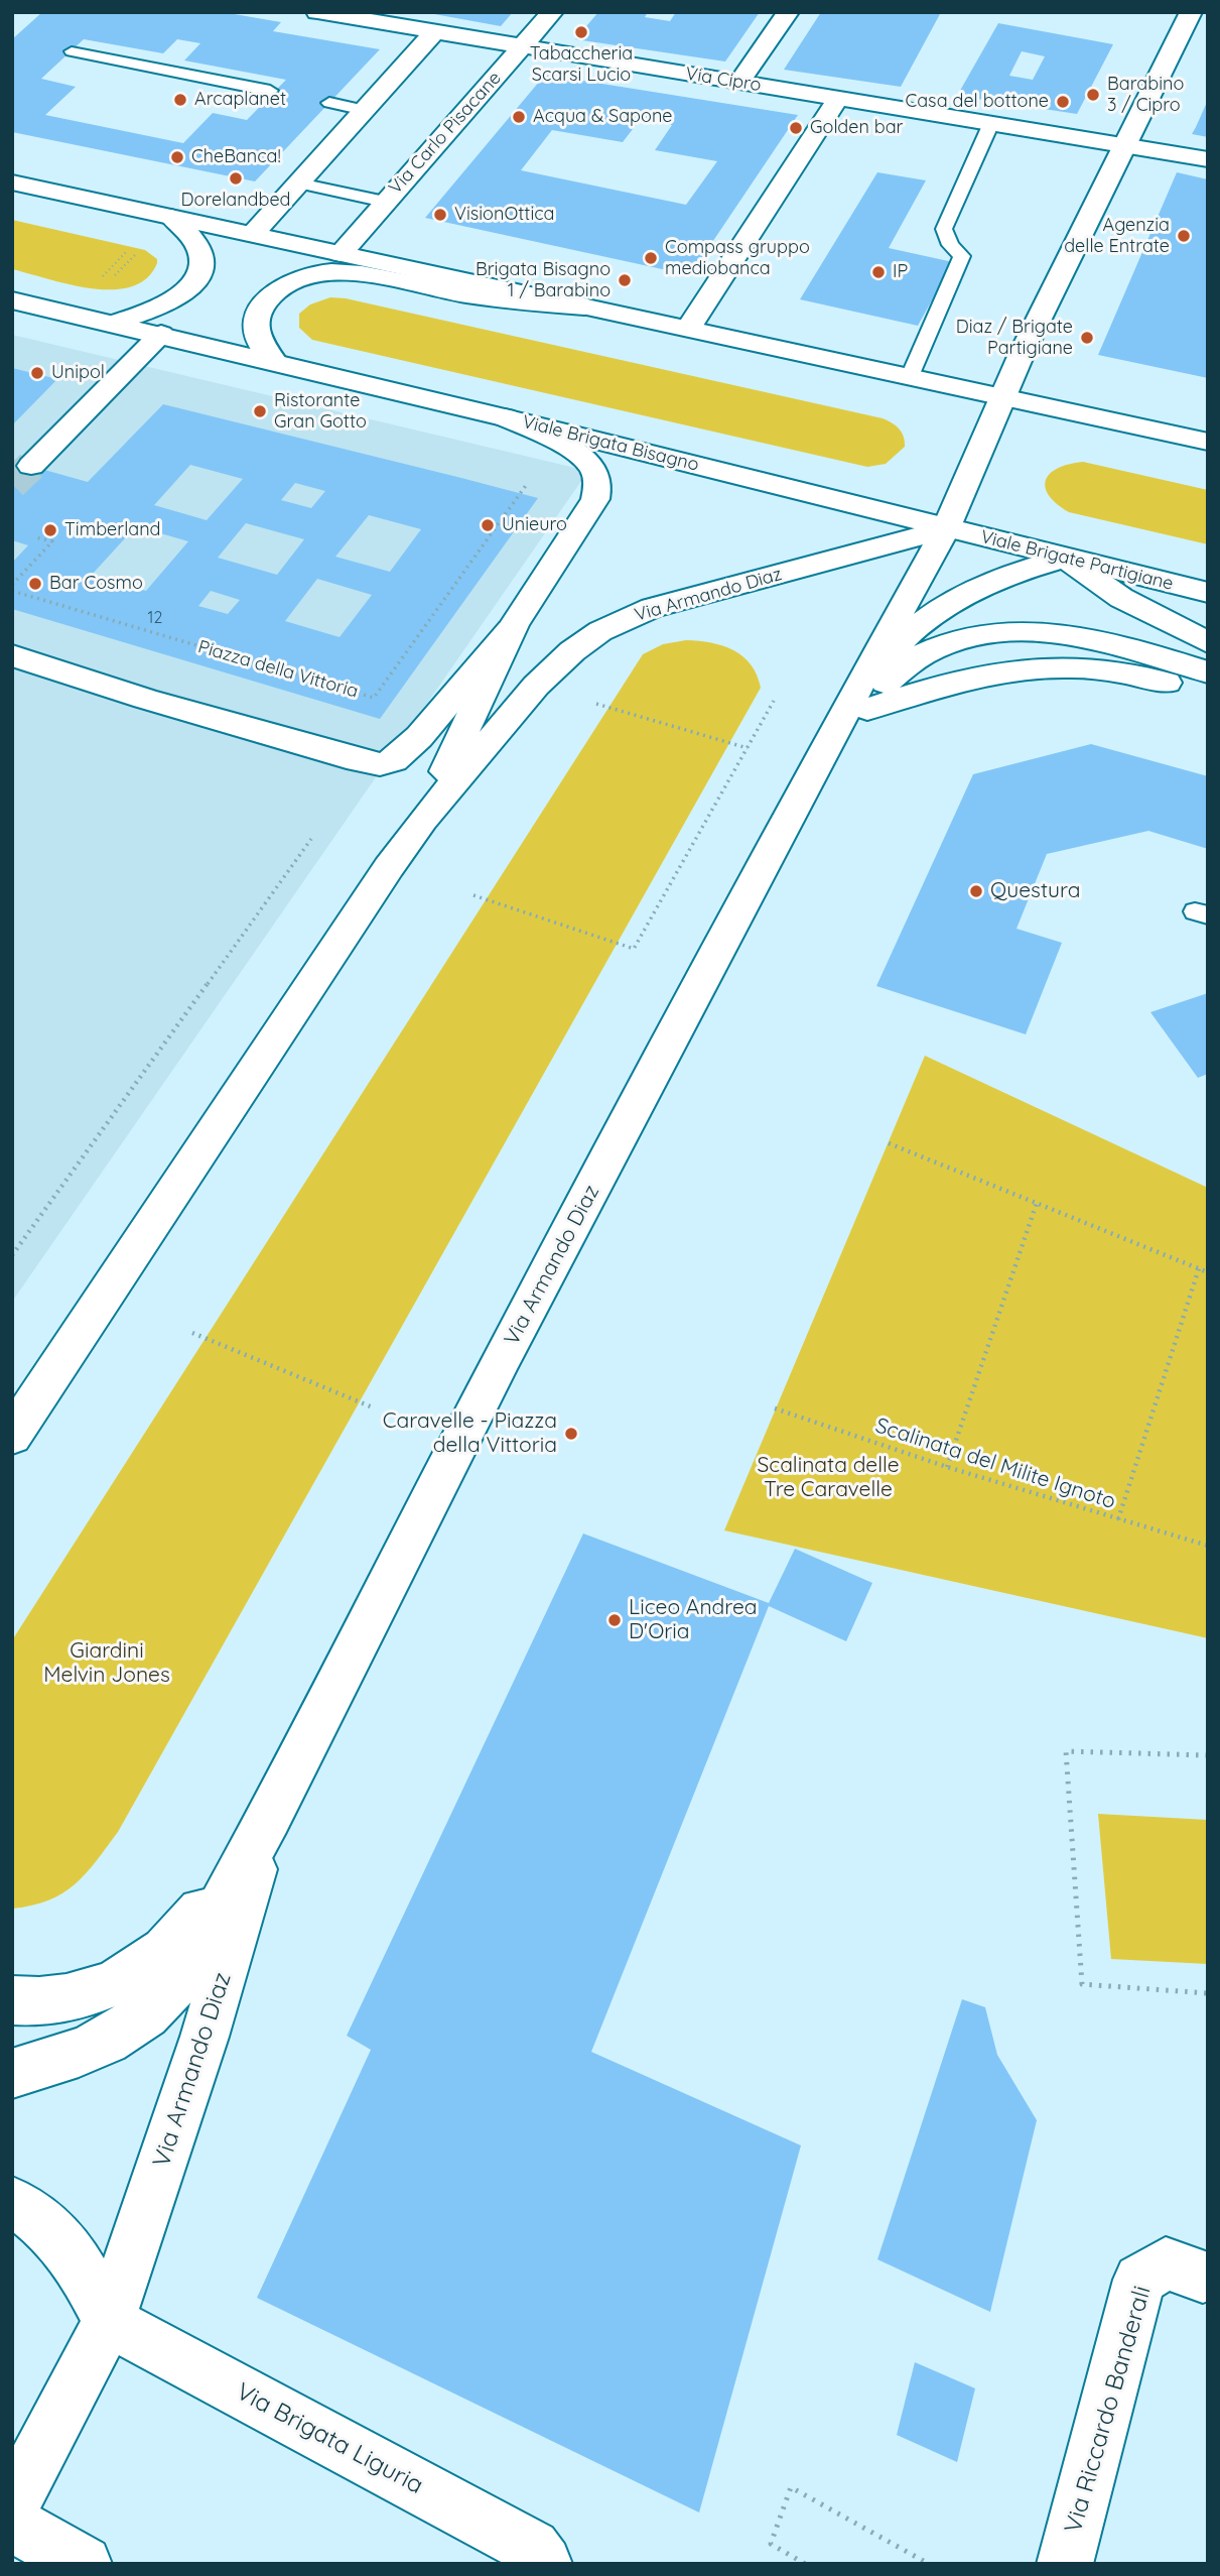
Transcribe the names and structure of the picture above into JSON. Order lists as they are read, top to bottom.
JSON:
{
  "streets": {
    "street": [
      "Via Cipro",
      "Via Carlo Pisacane",
      "Viale Brigata Bisagno",
      "Viale Brigate Partigiane",
      "Via Armando Diaz",
      "Via Riccardo Banderali",
      "Via Brigata Liguria"
    ],
    "path": ["Piazza della Vittoria", "Scalinata del Milite Ignoto"]
  },
  "crossings": [
    ["Via Cipro", "Via Carlo Pisacane"],
    ["Via Cipro", "Via Armando Diaz"],
    ["Viale Brigata Bisagno", "Viale Brigate Partigiane"],
    ["Viale Brigata Bisagno", "Via Armando Diaz"],
    ["Viale Brigate Partigiane", "Via Armando Diaz"],
    ["Via Armando Diaz", "Via Brigata Liguria"]
  ],
  "parks": ["Scalinata delle Tre Caravelle", "Giardini Melvin Jones"],
  "places": [
    "Tabaccheria Scarsi Lucio",
    "Barabino 3 / Cipro",
    "Arcaplanet",
    "Casa del bottone",
    "Acqua & Sapone",
    "Golden bar",
    "CheBanca!",
    "Dorelandbed",
    "VisionOttica",
    "Agenzia delle Entrate",
    "Compass gruppo mediobanca",
    "IP",
    "Brigata Bisagno 1 / Barabino",
    "Diaz / Brigate Partigiane",
    "Unipol",
    "Ristorante Gran Gotto",
    "Unieuro",
    "Timberland",
    "Bar Cosmo",
    "Questura",
    "Caravelle - Piazza della Vittoria",
    "Liceo Andrea D'Oria"
  ],
  "house_numbers": ["12"]
}
